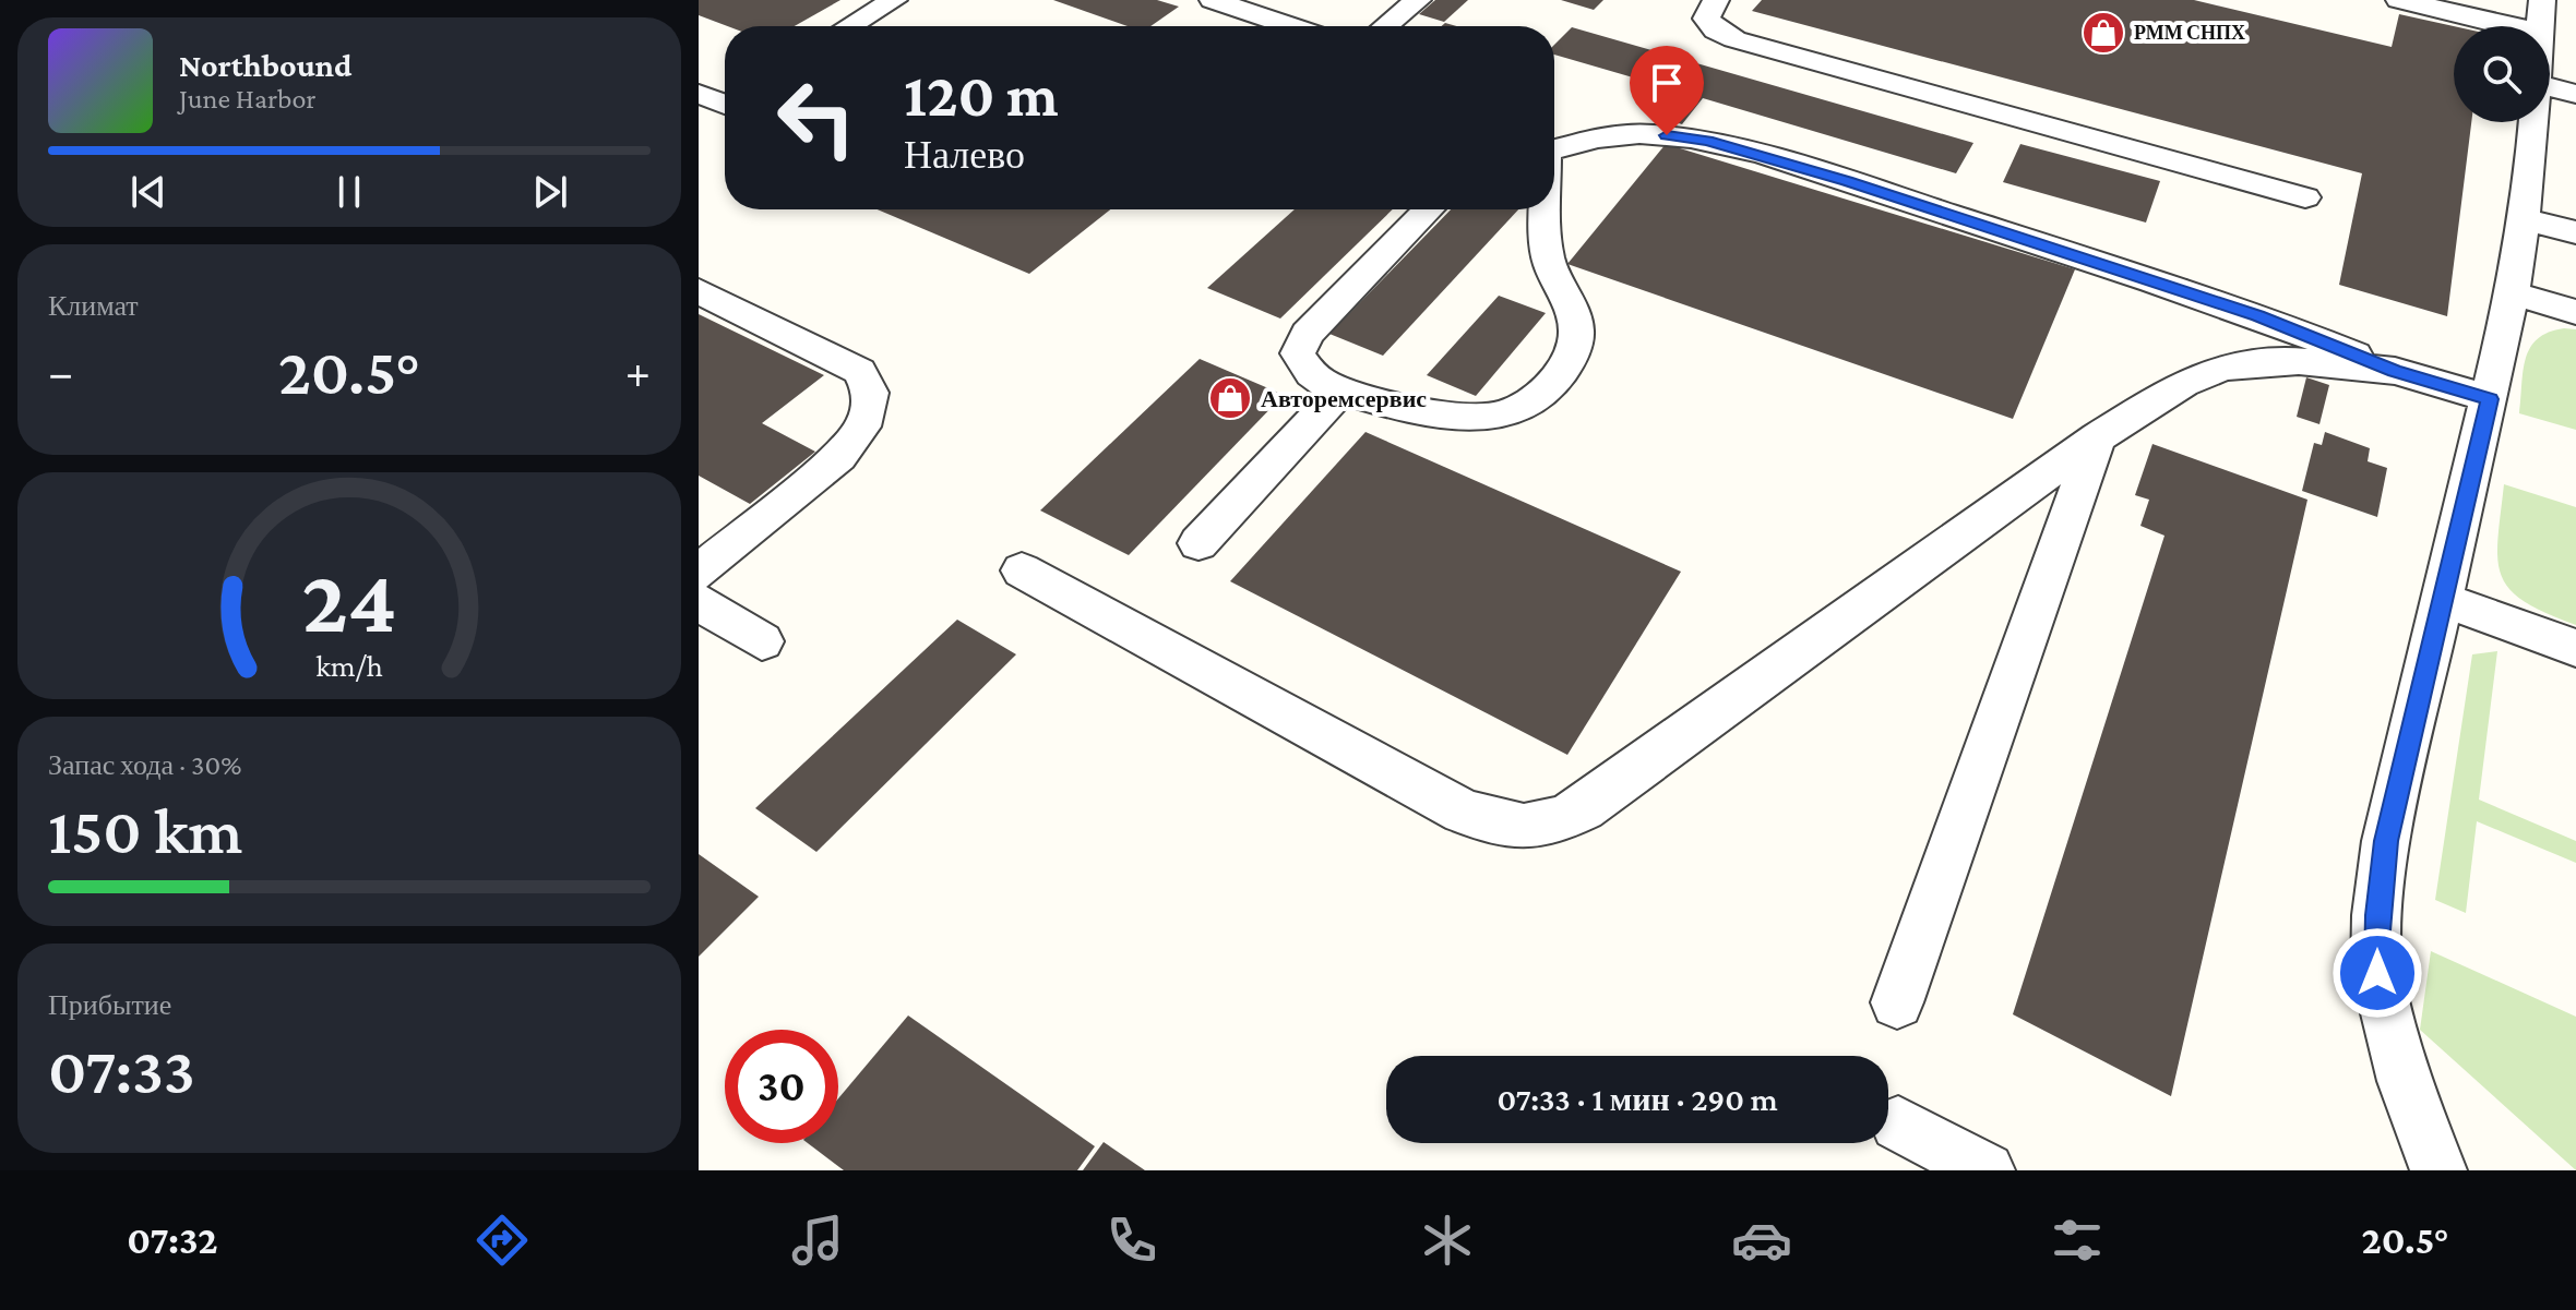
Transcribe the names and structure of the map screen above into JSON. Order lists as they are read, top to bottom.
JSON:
{
  "places": {
    "shop": ["РММ СНПХ", "Авторемсервис"]
  },
  "page": {
    "turn": ["120 m", "Налево"],
    "song": ["Northbound", "June Harbor"],
    "tile": [
      "Климат",
      ["Запас хода · 30%", "150 km"],
      ["Прибытие", "07:33"]
    ],
    "heat": ["−", "20.5°", "+"],
    "limit": "30",
    "trip": "07:33 · 1 мин · 290 m",
    "tabs": ["07:32", "20.5°"],
    "gauge": ["24", "km/h"]
  }
}
